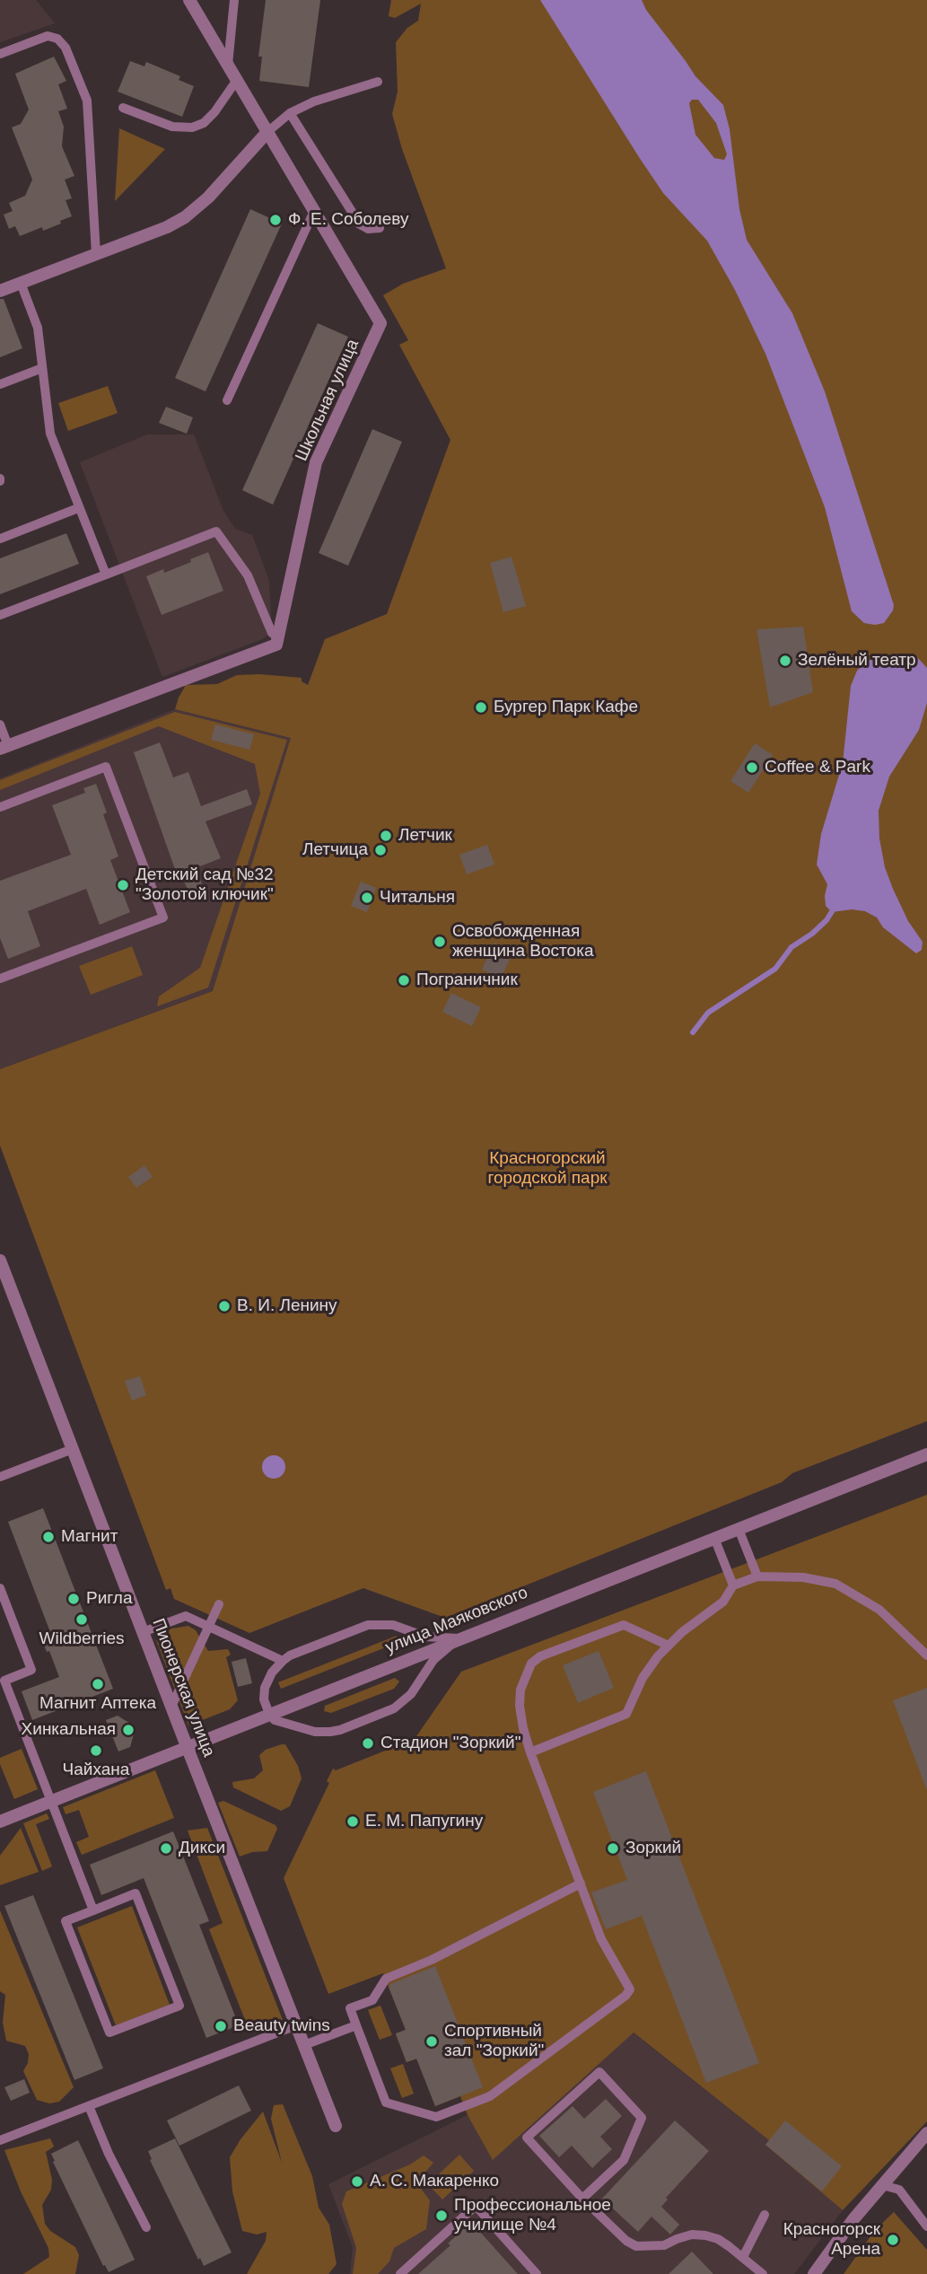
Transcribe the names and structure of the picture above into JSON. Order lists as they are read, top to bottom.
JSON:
{
  "streets": {
    "street": ["Школьная улица", "улица Маяковского", "Пионерская улица"]
  },
  "crossings": [
    ["улица Маяковского", "Пионерская улица"]
  ],
  "parks": ["Красногорский городской парк"],
  "places": [
    "Ф. Е. Соболеву",
    "Зелёный театр",
    "Бургер Парк Кафе",
    "Coffee & Park",
    "Летчик",
    "Летчица",
    "Детский сад №32 \"Золотой ключик\"",
    "Читальня",
    "Освобожденная женщина Востока",
    "Пограничник",
    "В. И. Ленину",
    "Магнит",
    "Ригла",
    "Wildberries",
    "Магнит Аптека",
    "Хинкальная",
    "Стадион \"Зоркий\"",
    "Чайхана",
    "Е. М. Папугину",
    "Дикси",
    "Зоркий",
    "Beauty twins",
    "Спортивный зал \"Зоркий\"",
    "А. С. Макаренко",
    "Профессиональное училище №4",
    "Красногорск Арена"
  ]
}
